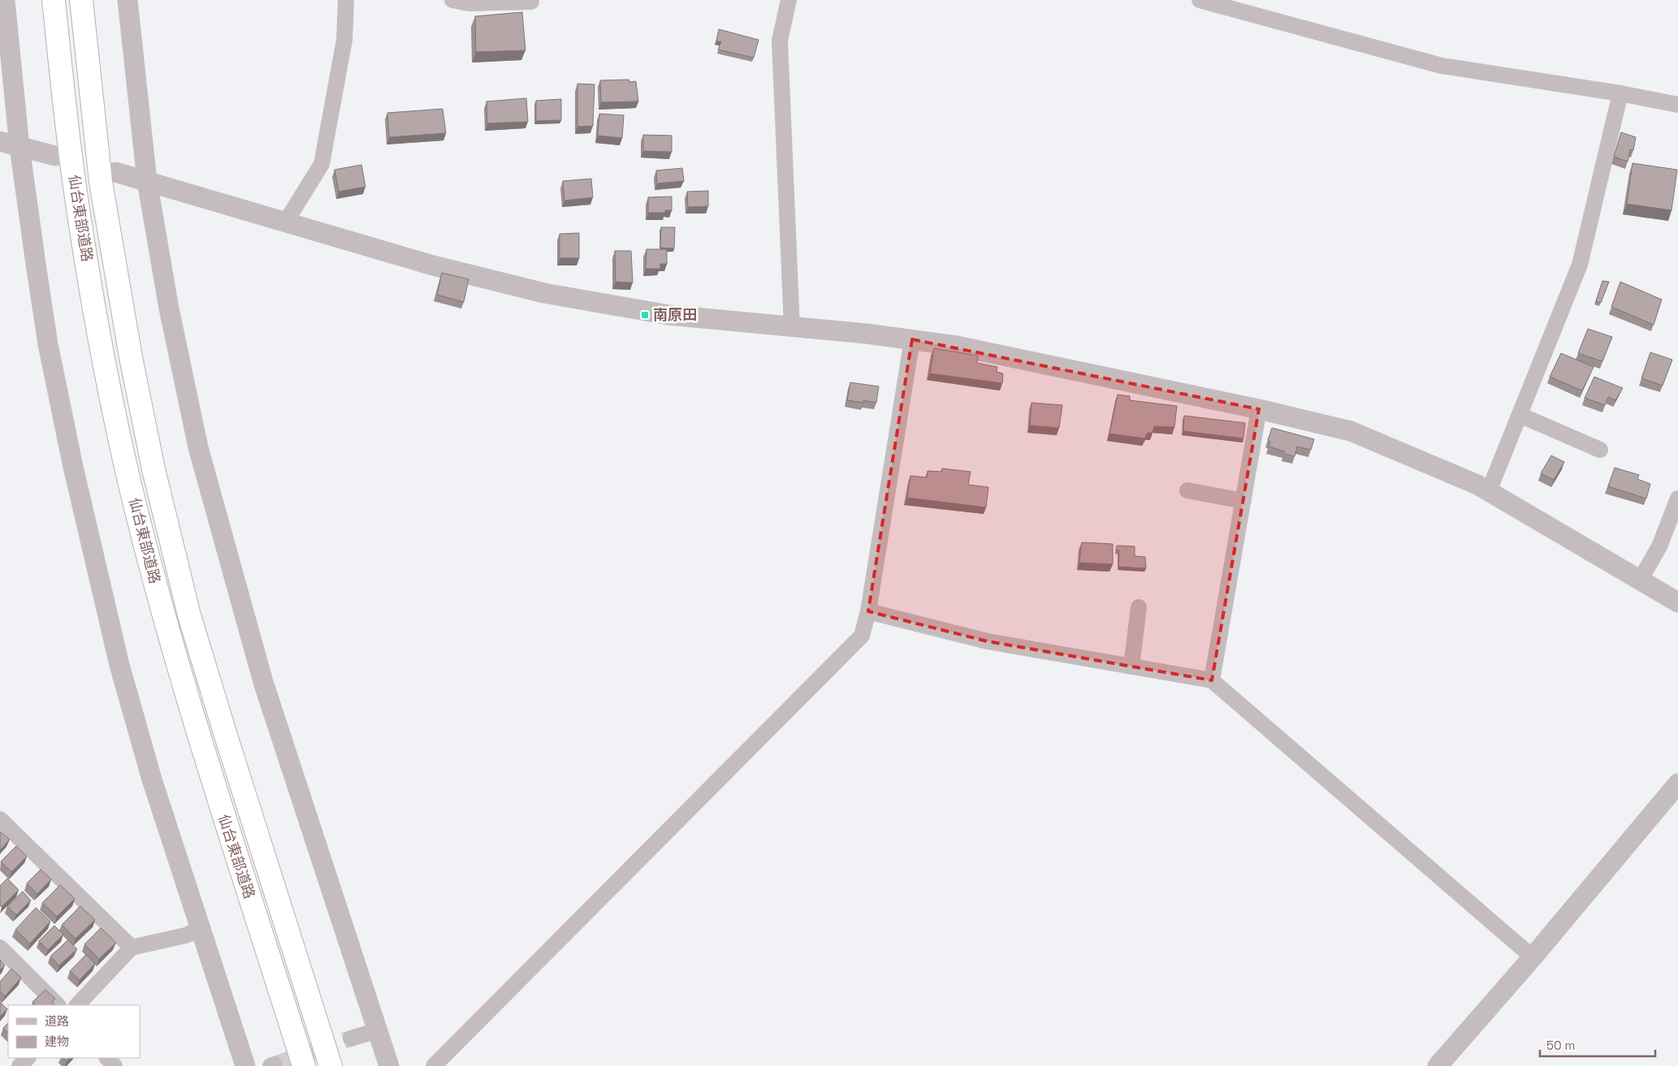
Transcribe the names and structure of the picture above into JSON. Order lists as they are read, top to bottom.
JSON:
{
  "streets": {
    "highway": ["仙台東部道路"]
  },
  "places": {
    "transit": ["南原田"]
  },
  "legend": ["道路", "建物"],
  "scale_bar": "50 m"
}
